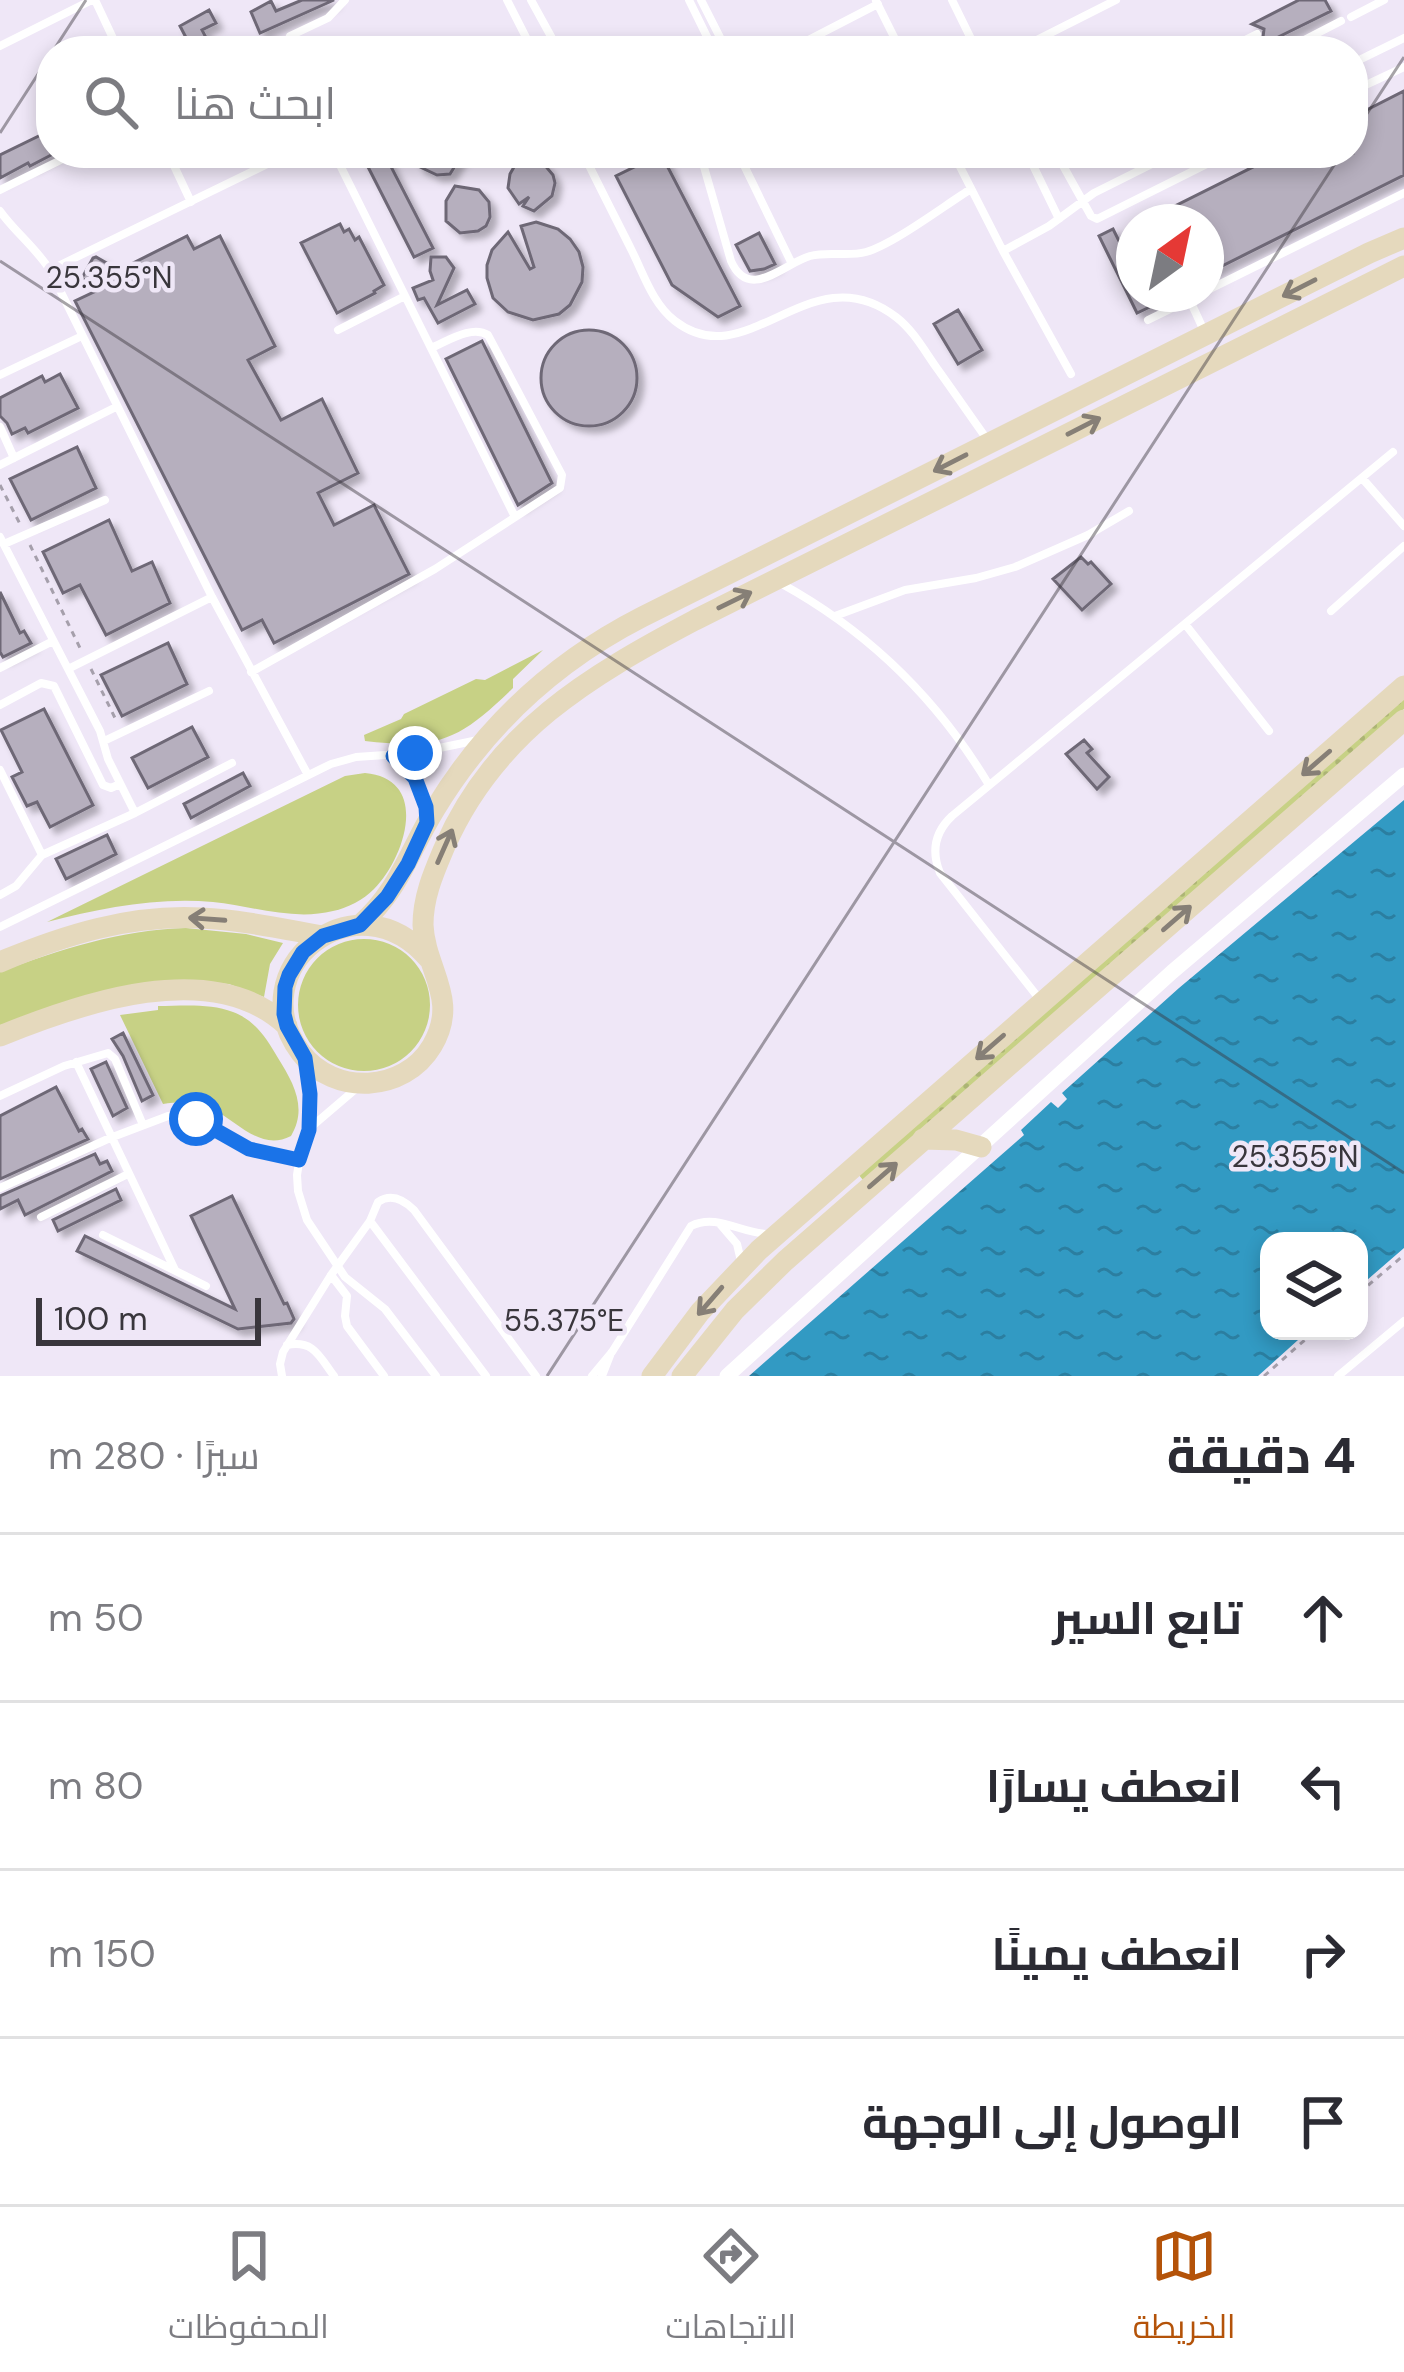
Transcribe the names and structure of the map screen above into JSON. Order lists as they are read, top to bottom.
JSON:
{
  "scale_bar": "100 m",
  "north": "top right",
  "page": {
    "search": "ابحث هنا",
    "scale": "100 m",
    "heading": ["4 دقيقة", "سيرًا · 280 m"],
    "list": [
      ["تابع السير", "50 m"],
      ["انعطف يسارًا", "80 m"],
      ["انعطف يمينًا", "150 m"],
      "الوصول إلى الوجهة"
    ],
    "nav": ["الخريطة", "الاتجاهات", "المحفوظات"]
  },
  "coordinates": ["25.355°N", "55.375°E"]
}
